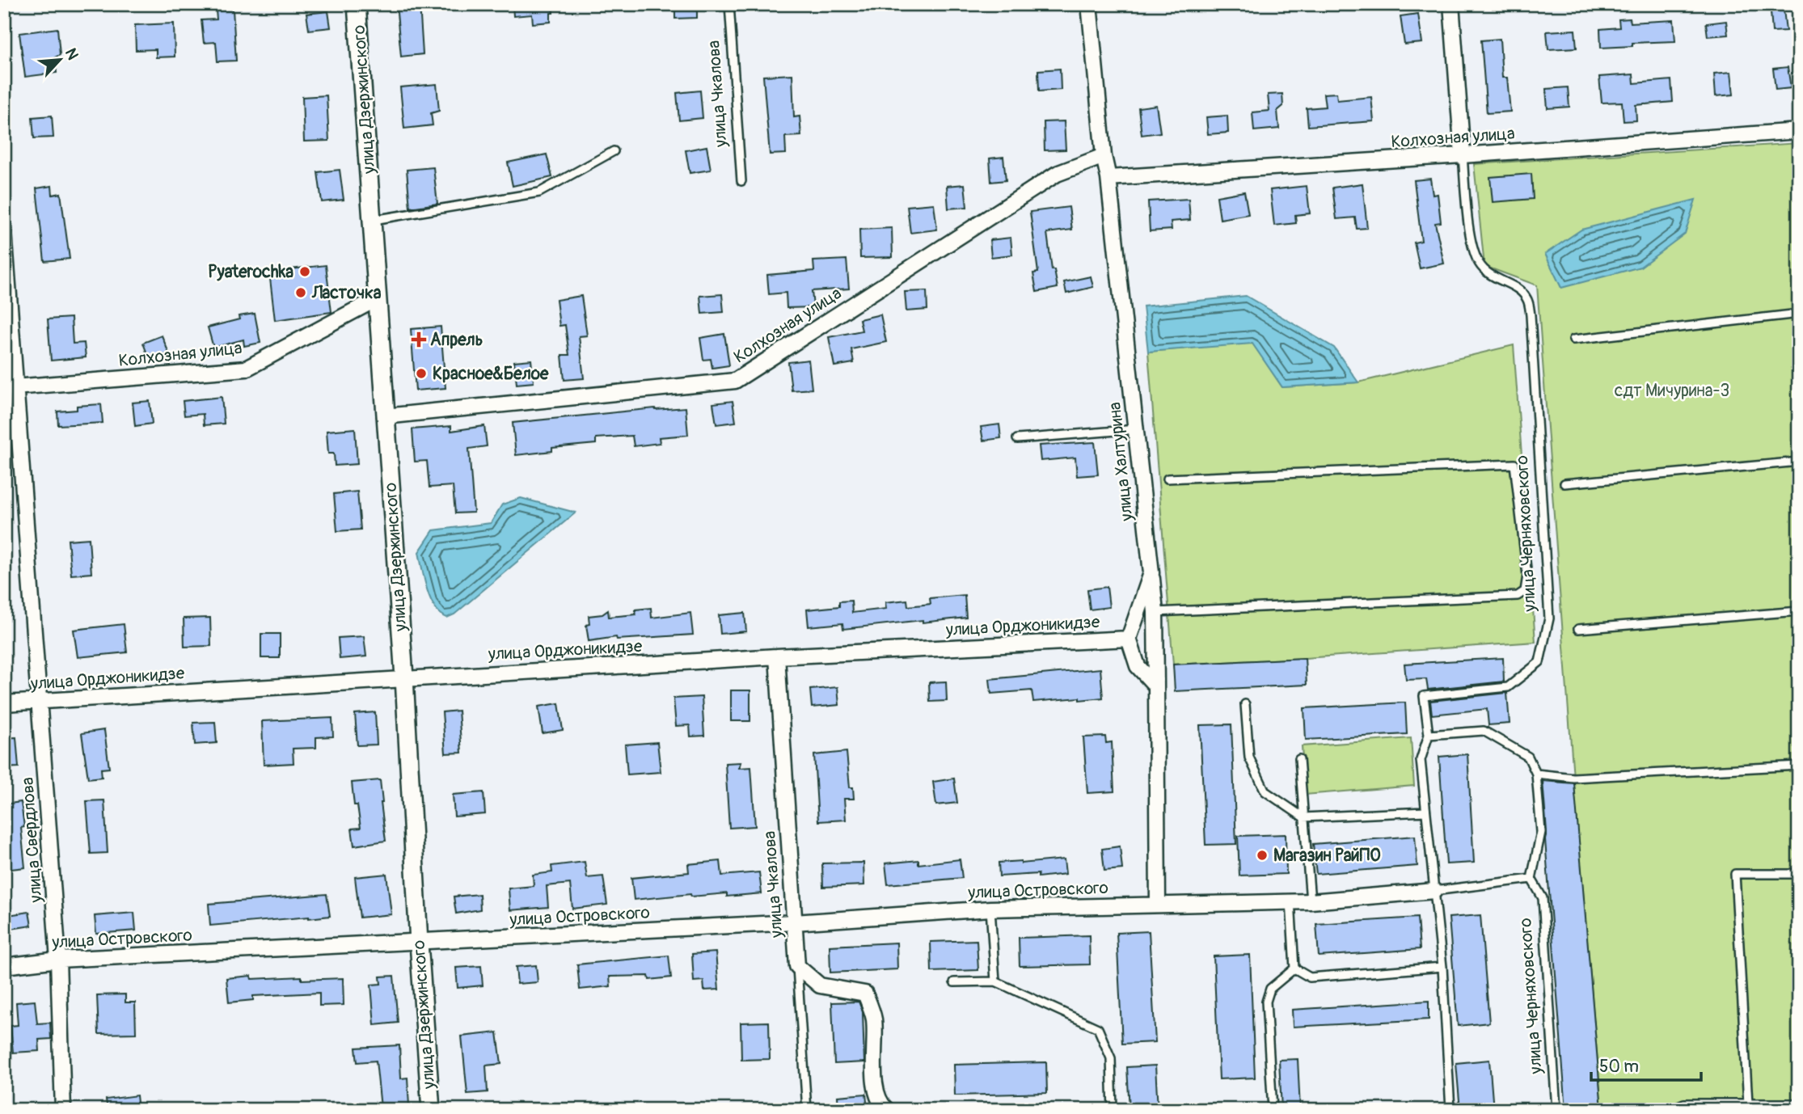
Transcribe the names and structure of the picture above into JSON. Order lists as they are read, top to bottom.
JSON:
{
  "streets": {
    "street": [
      "улица Чкалова",
      "улица Дзержинского",
      "Колхозная улица",
      "улица Халтурина",
      "улица Черняховского",
      "улица Орджоникидзе",
      "улица Свердлова",
      "улица Островского"
    ]
  },
  "crossings": [
    ["улица Чкалова", "улица Орджоникидзе"],
    ["улица Чкалова", "улица Островского"],
    ["улица Дзержинского", "Колхозная улица"],
    ["улица Дзержинского", "улица Орджоникидзе"],
    ["улица Дзержинского", "улица Островского"],
    ["Колхозная улица", "улица Халтурина"],
    ["Колхозная улица", "улица Черняховского"],
    ["Колхозная улица", "улица Свердлова"],
    ["улица Халтурина", "улица Орджоникидзе"],
    ["улица Орджоникидзе", "улица Свердлова"],
    ["улица Свердлова", "улица Островского"]
  ],
  "parks": ["сдт Мичурина-3"],
  "places": {
    "other": [
      "Pyaterochka",
      "Ласточка",
      "Красное&Белое",
      "Магазин РайПО"
    ],
    "health": ["Апрель"]
  },
  "scale_bar": "50 m",
  "north": "top right"
}
